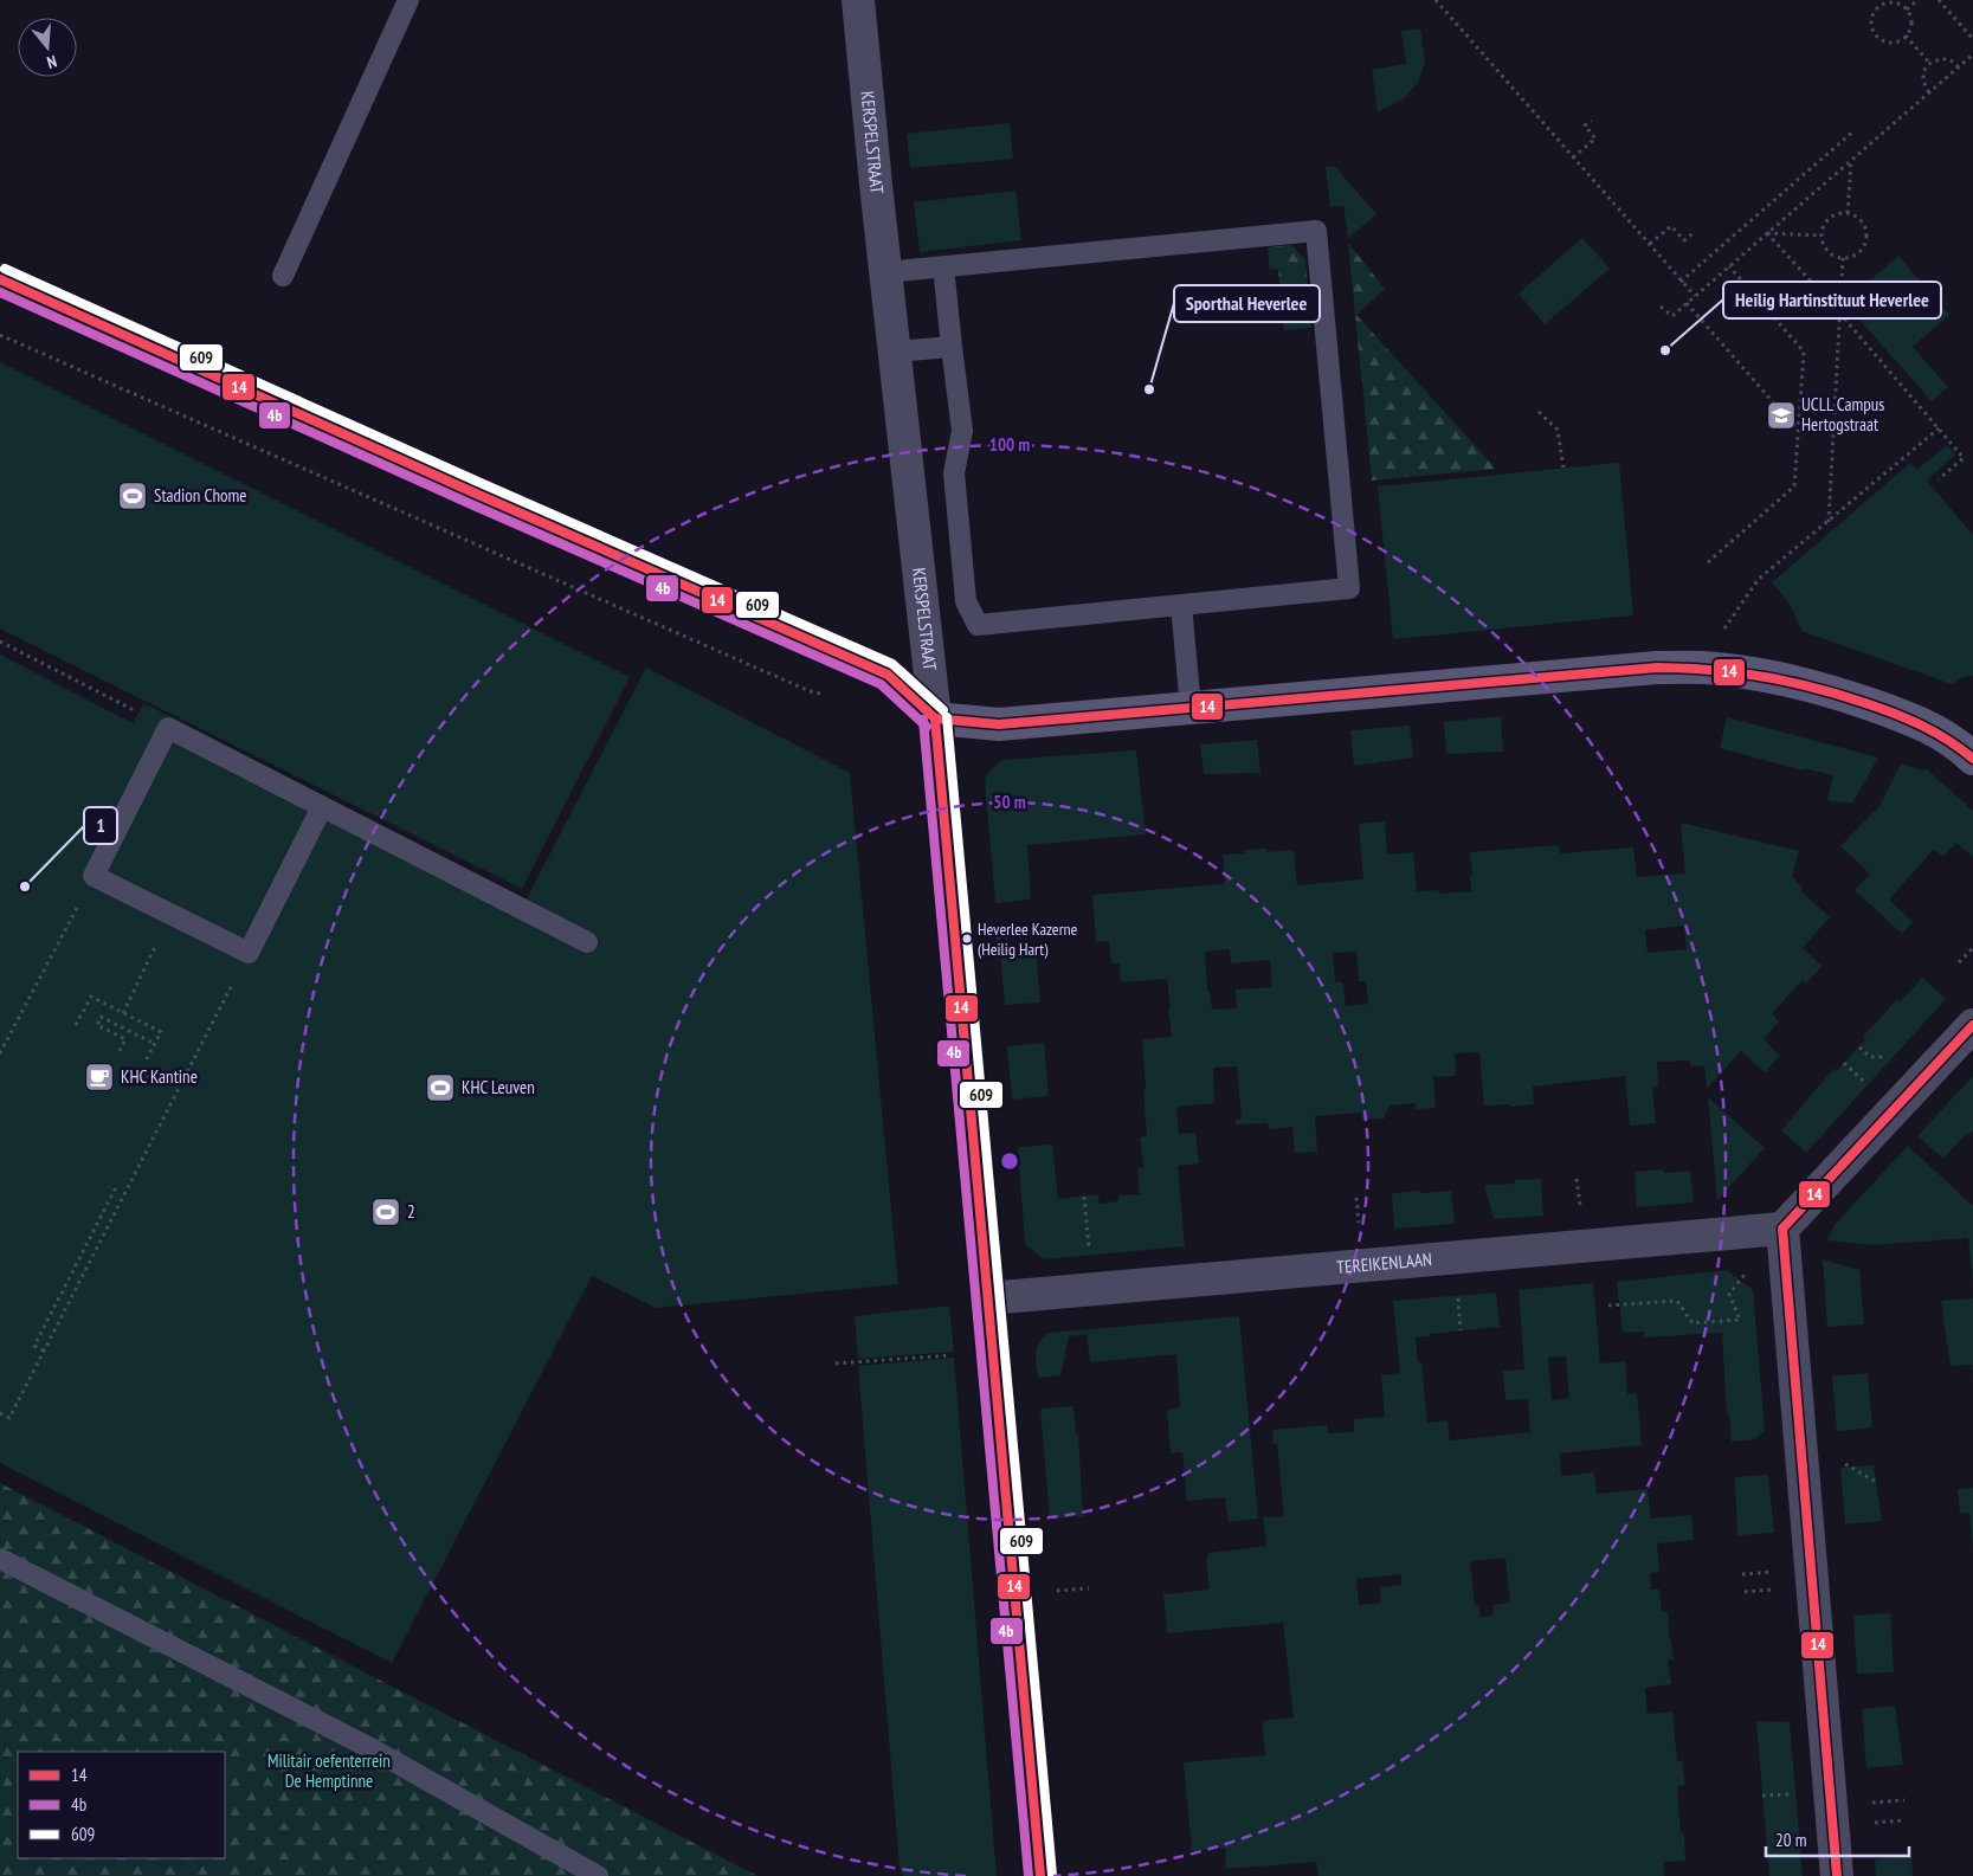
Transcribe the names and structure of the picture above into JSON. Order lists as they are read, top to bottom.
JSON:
{
  "streets": {
    "street": ["KERSPELSTRAAT", "TEREIKENLAAN"]
  },
  "crossings": [
    ["KERSPELSTRAAT", "TEREIKENLAAN"]
  ],
  "parks": ["Militair oefenterrein De Hemptinne"],
  "places": {
    "other": [
      "Heilig Hartinstituut Heverlee",
      "Sporthal Heverlee",
      "1",
      "Heverlee Kazerne (Heilig Hart)"
    ],
    "school or university": ["UCLL Campus Hertogstraat"],
    "sports": ["Stadion Chome", "KHC Leuven", "2"],
    "cafe": ["KHC Kantine"]
  },
  "lines": ["transit line 609", "transit line 14", "transit line 4b"],
  "legend": ["14", "4b", "609"],
  "scale_bar": "20 m",
  "north": "bottom",
  "rings": ["100 m", "50 m"]
}
